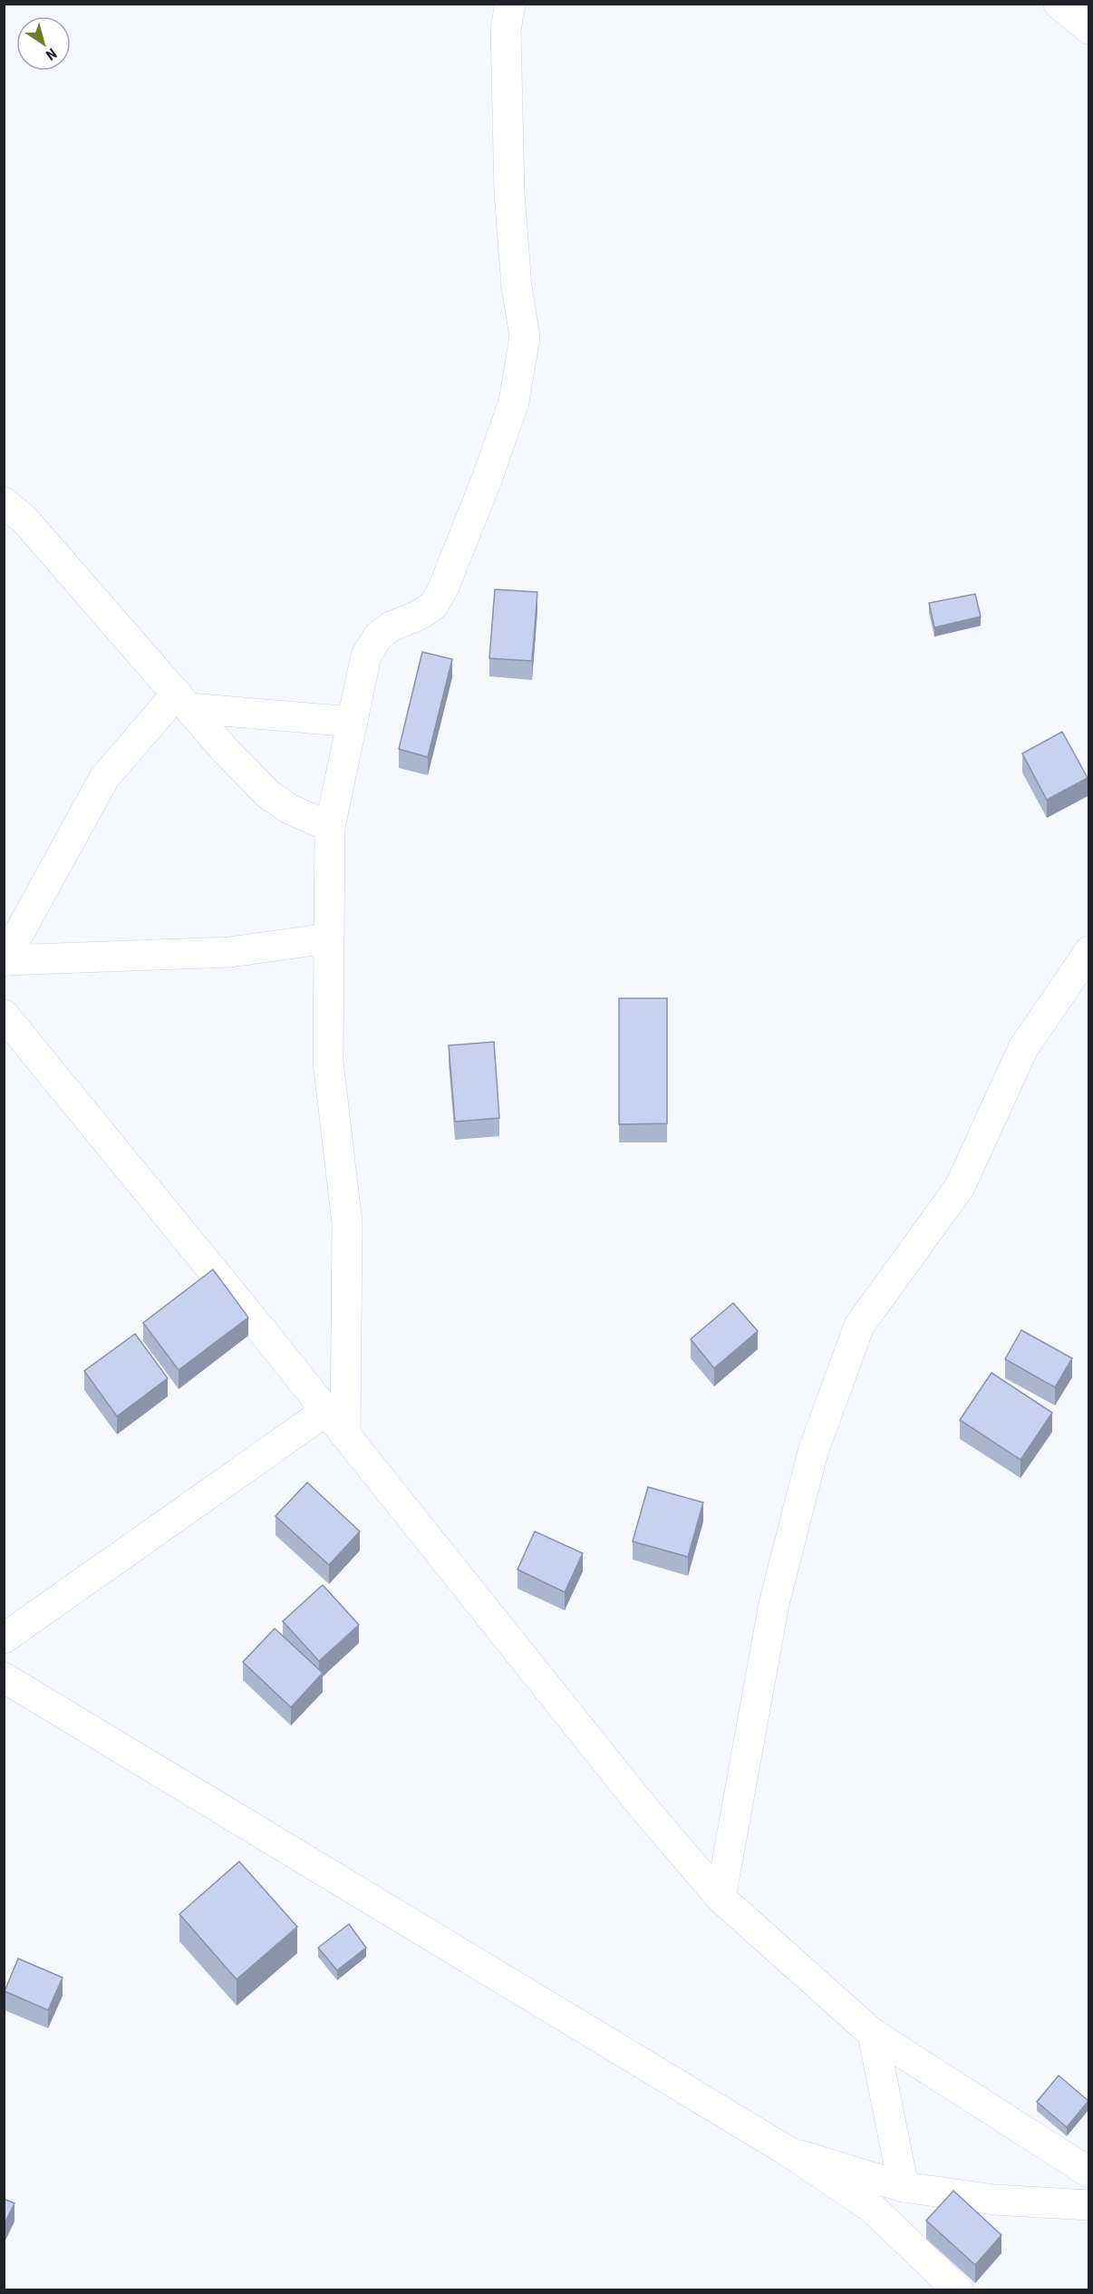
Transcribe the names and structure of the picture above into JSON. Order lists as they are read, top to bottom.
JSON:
{
  "north": "bottom right"
}
